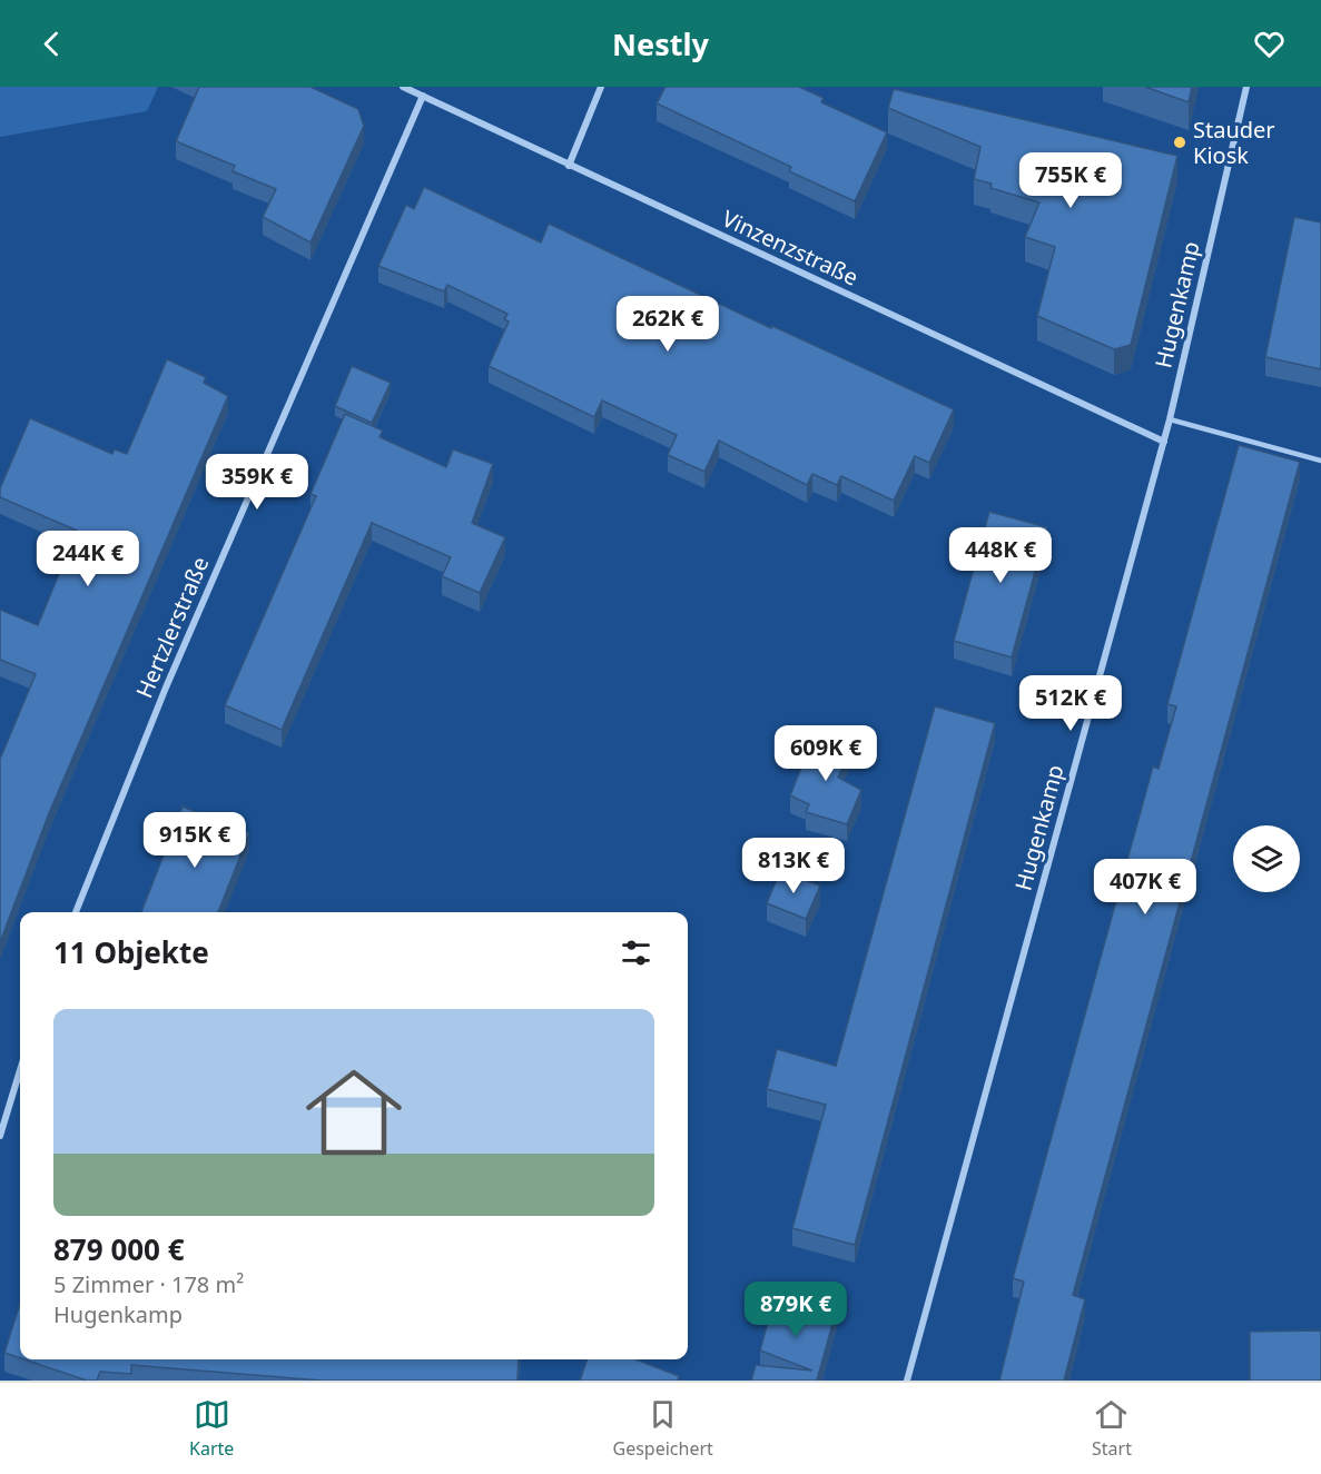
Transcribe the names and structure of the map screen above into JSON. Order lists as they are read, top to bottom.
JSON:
{
  "streets": {
    "street": ["Vinzenzstraße", "Hugenkamp", "Hertzlerstraße"]
  },
  "crossings": [
    ["Vinzenzstraße", "Hugenkamp"],
    ["Vinzenzstraße", "Hertzlerstraße"]
  ],
  "places": ["Stauder Kiosk"],
  "page": {
    "header": "Nestly",
    "price": [
      "755K €",
      "262K €",
      "359K €",
      "448K €",
      "244K €",
      "512K €",
      "609K €",
      "915K €",
      "813K €",
      "407K €",
      "879K €"
    ],
    "heading": "11 Objekte",
    "list": [
      {
        "name": "879 000 €",
        "note": "5 Zimmer · 178 m² · Hugenkamp"
      }
    ],
    "tabs": ["Karte", "Gespeichert", "Start"]
  }
}
